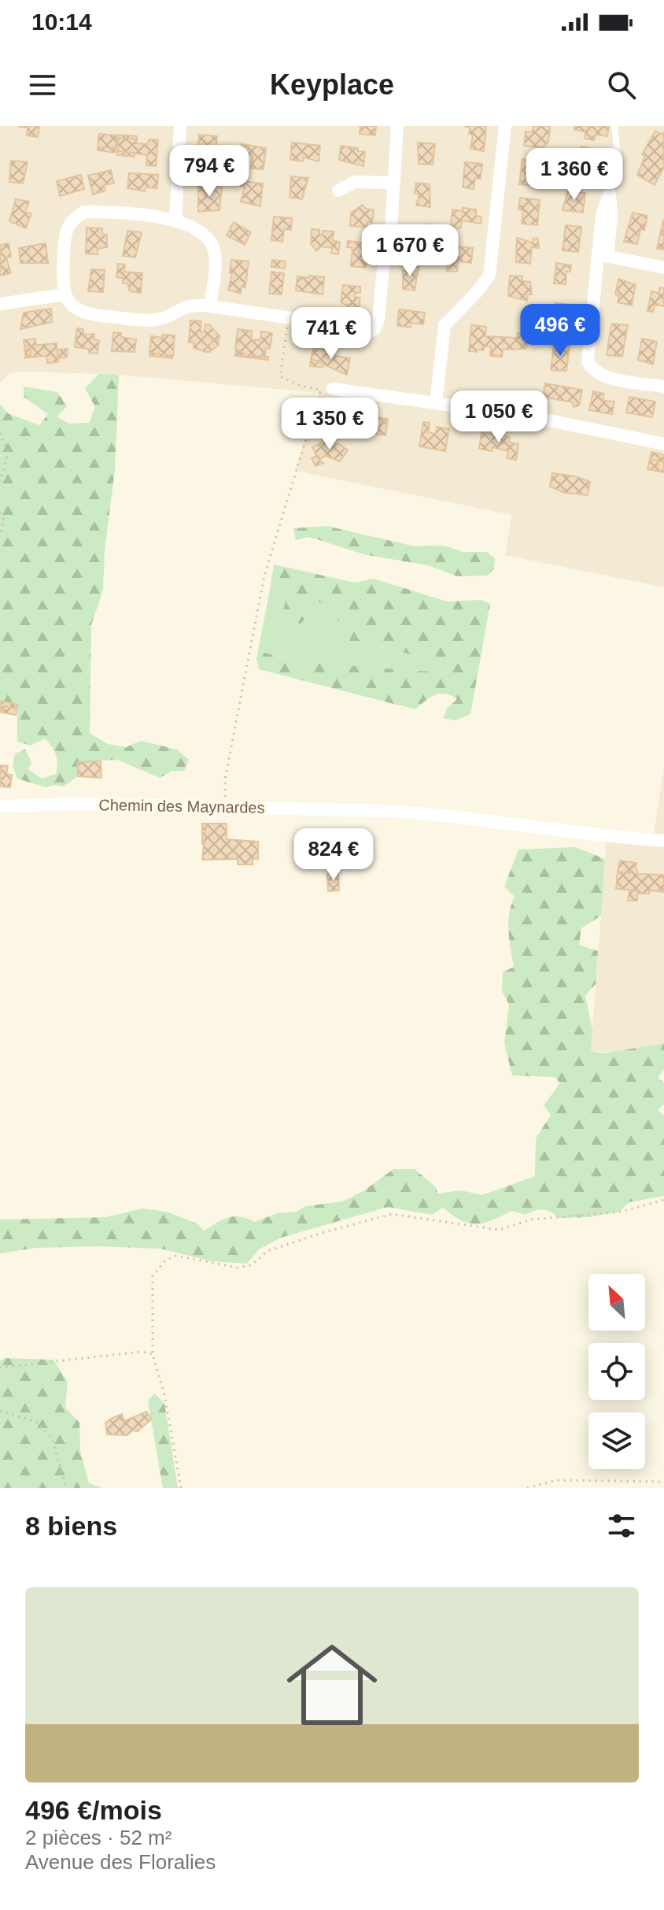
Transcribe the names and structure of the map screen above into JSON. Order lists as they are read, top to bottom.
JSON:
{
  "streets": {
    "street": ["Chemin des Maynardes"]
  },
  "north": "top left",
  "page": {
    "status": "10:14",
    "header": "Keyplace",
    "price": [
      "794 €",
      "1 360 €",
      "1 670 €",
      "496 €",
      "741 €",
      "1 050 €",
      "1 350 €",
      "824 €"
    ],
    "heading": "8 biens",
    "list": [
      {
        "name": "496 €/mois",
        "note": "2 pièces · 52 m² · Avenue des Floralies"
      }
    ]
  }
}
